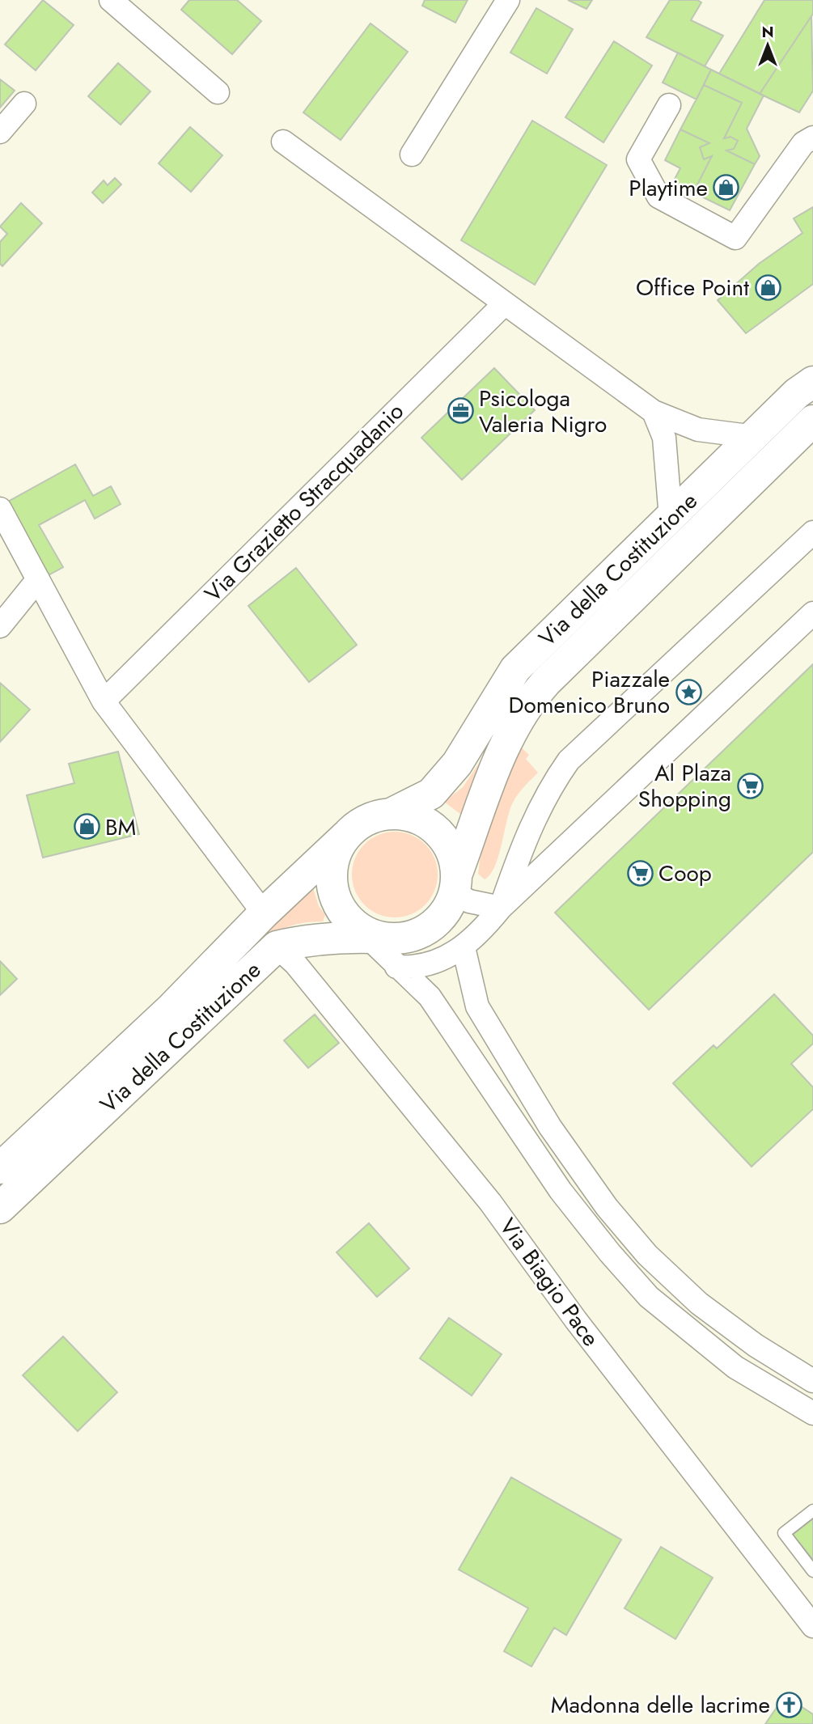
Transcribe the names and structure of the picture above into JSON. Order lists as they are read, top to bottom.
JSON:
{
  "streets": {
    "main road": ["Via della Costituzione"],
    "street": ["Via Grazietto Stracquadanio", "Via Biagio Pace"]
  },
  "crossings": [
    ["Via della Costituzione", "Via Biagio Pace"]
  ],
  "places": {
    "shop": ["Playtime", "Office Point", "BM"],
    "office": ["Psicologa Valeria Nigro"],
    "place": ["Piazzale Domenico Bruno"],
    "supermarket": ["Al Plaza Shopping", "Coop"],
    "church": ["Madonna delle lacrime"]
  },
  "north": "top"
}
